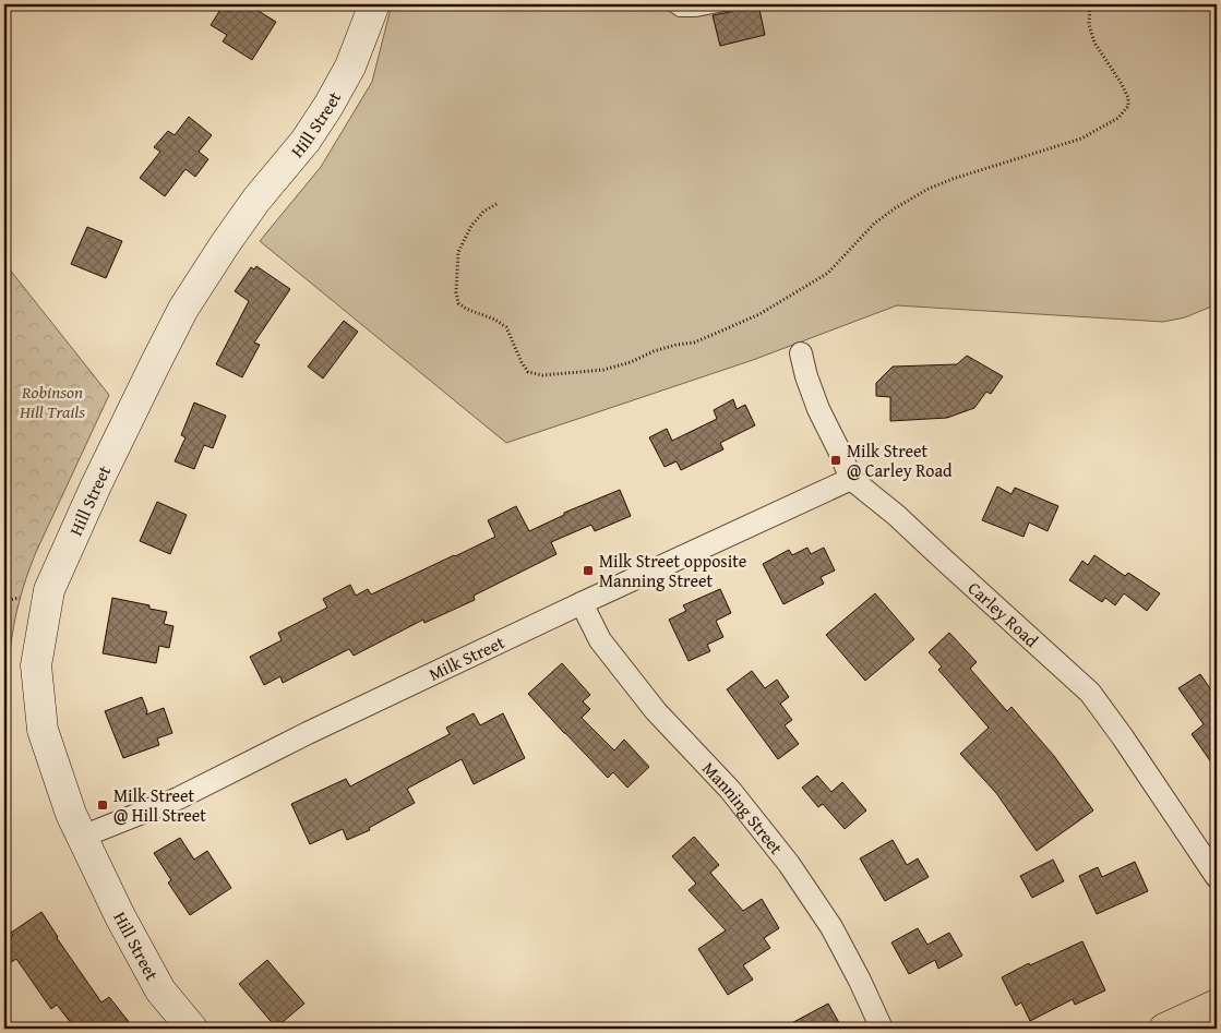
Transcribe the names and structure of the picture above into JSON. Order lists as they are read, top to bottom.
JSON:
{
  "streets": {
    "street": [
      "Hill Street",
      "Carley Road",
      "Milk Street",
      "Manning Street"
    ]
  },
  "crossings": [
    ["Hill Street", "Milk Street"],
    ["Carley Road", "Milk Street"],
    ["Milk Street", "Manning Street"]
  ],
  "parks": ["Robinson Hill Trails"],
  "places": {
    "transit": ["Milk Street @ Carley Road", "Milk Street opposite Manning Street", "Milk Street @ Hill Street"]
  }
}
